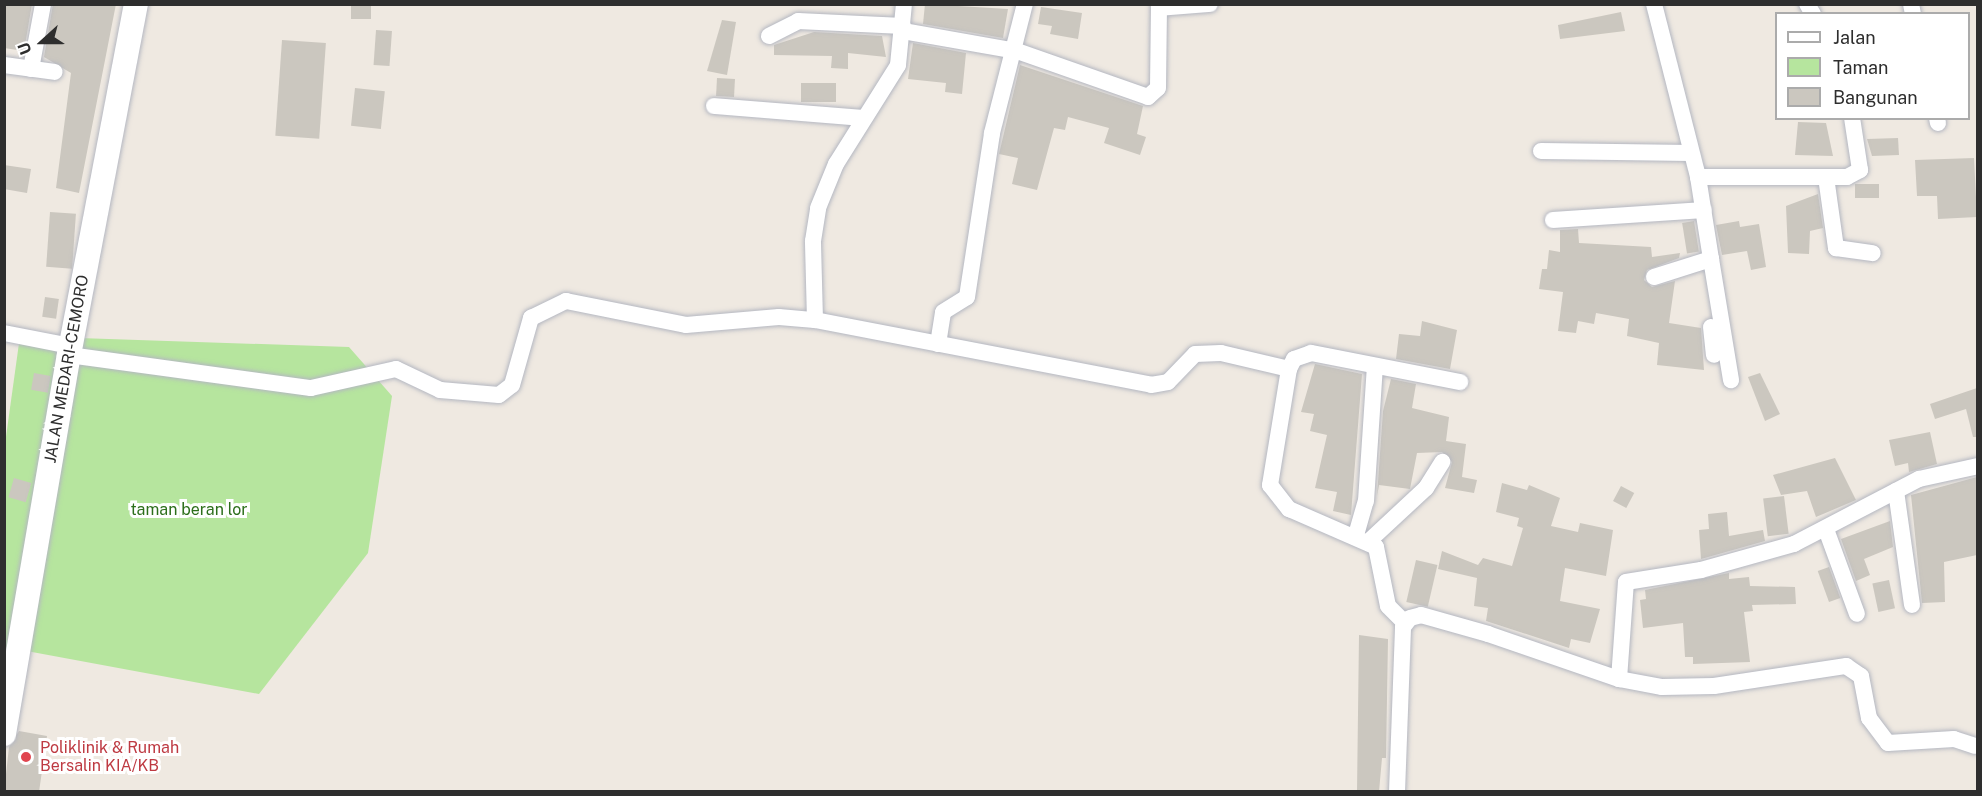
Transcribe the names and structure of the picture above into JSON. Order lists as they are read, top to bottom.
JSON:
{
  "streets": {
    "street": ["JALAN MEDARI-CEMORO"]
  },
  "parks": ["taman beran lor"],
  "places": ["Poliklinik & Rumah Bersalin KIA/KB"],
  "legend": ["Jalan", "Taman", "Bangunan"],
  "north": "left"
}
